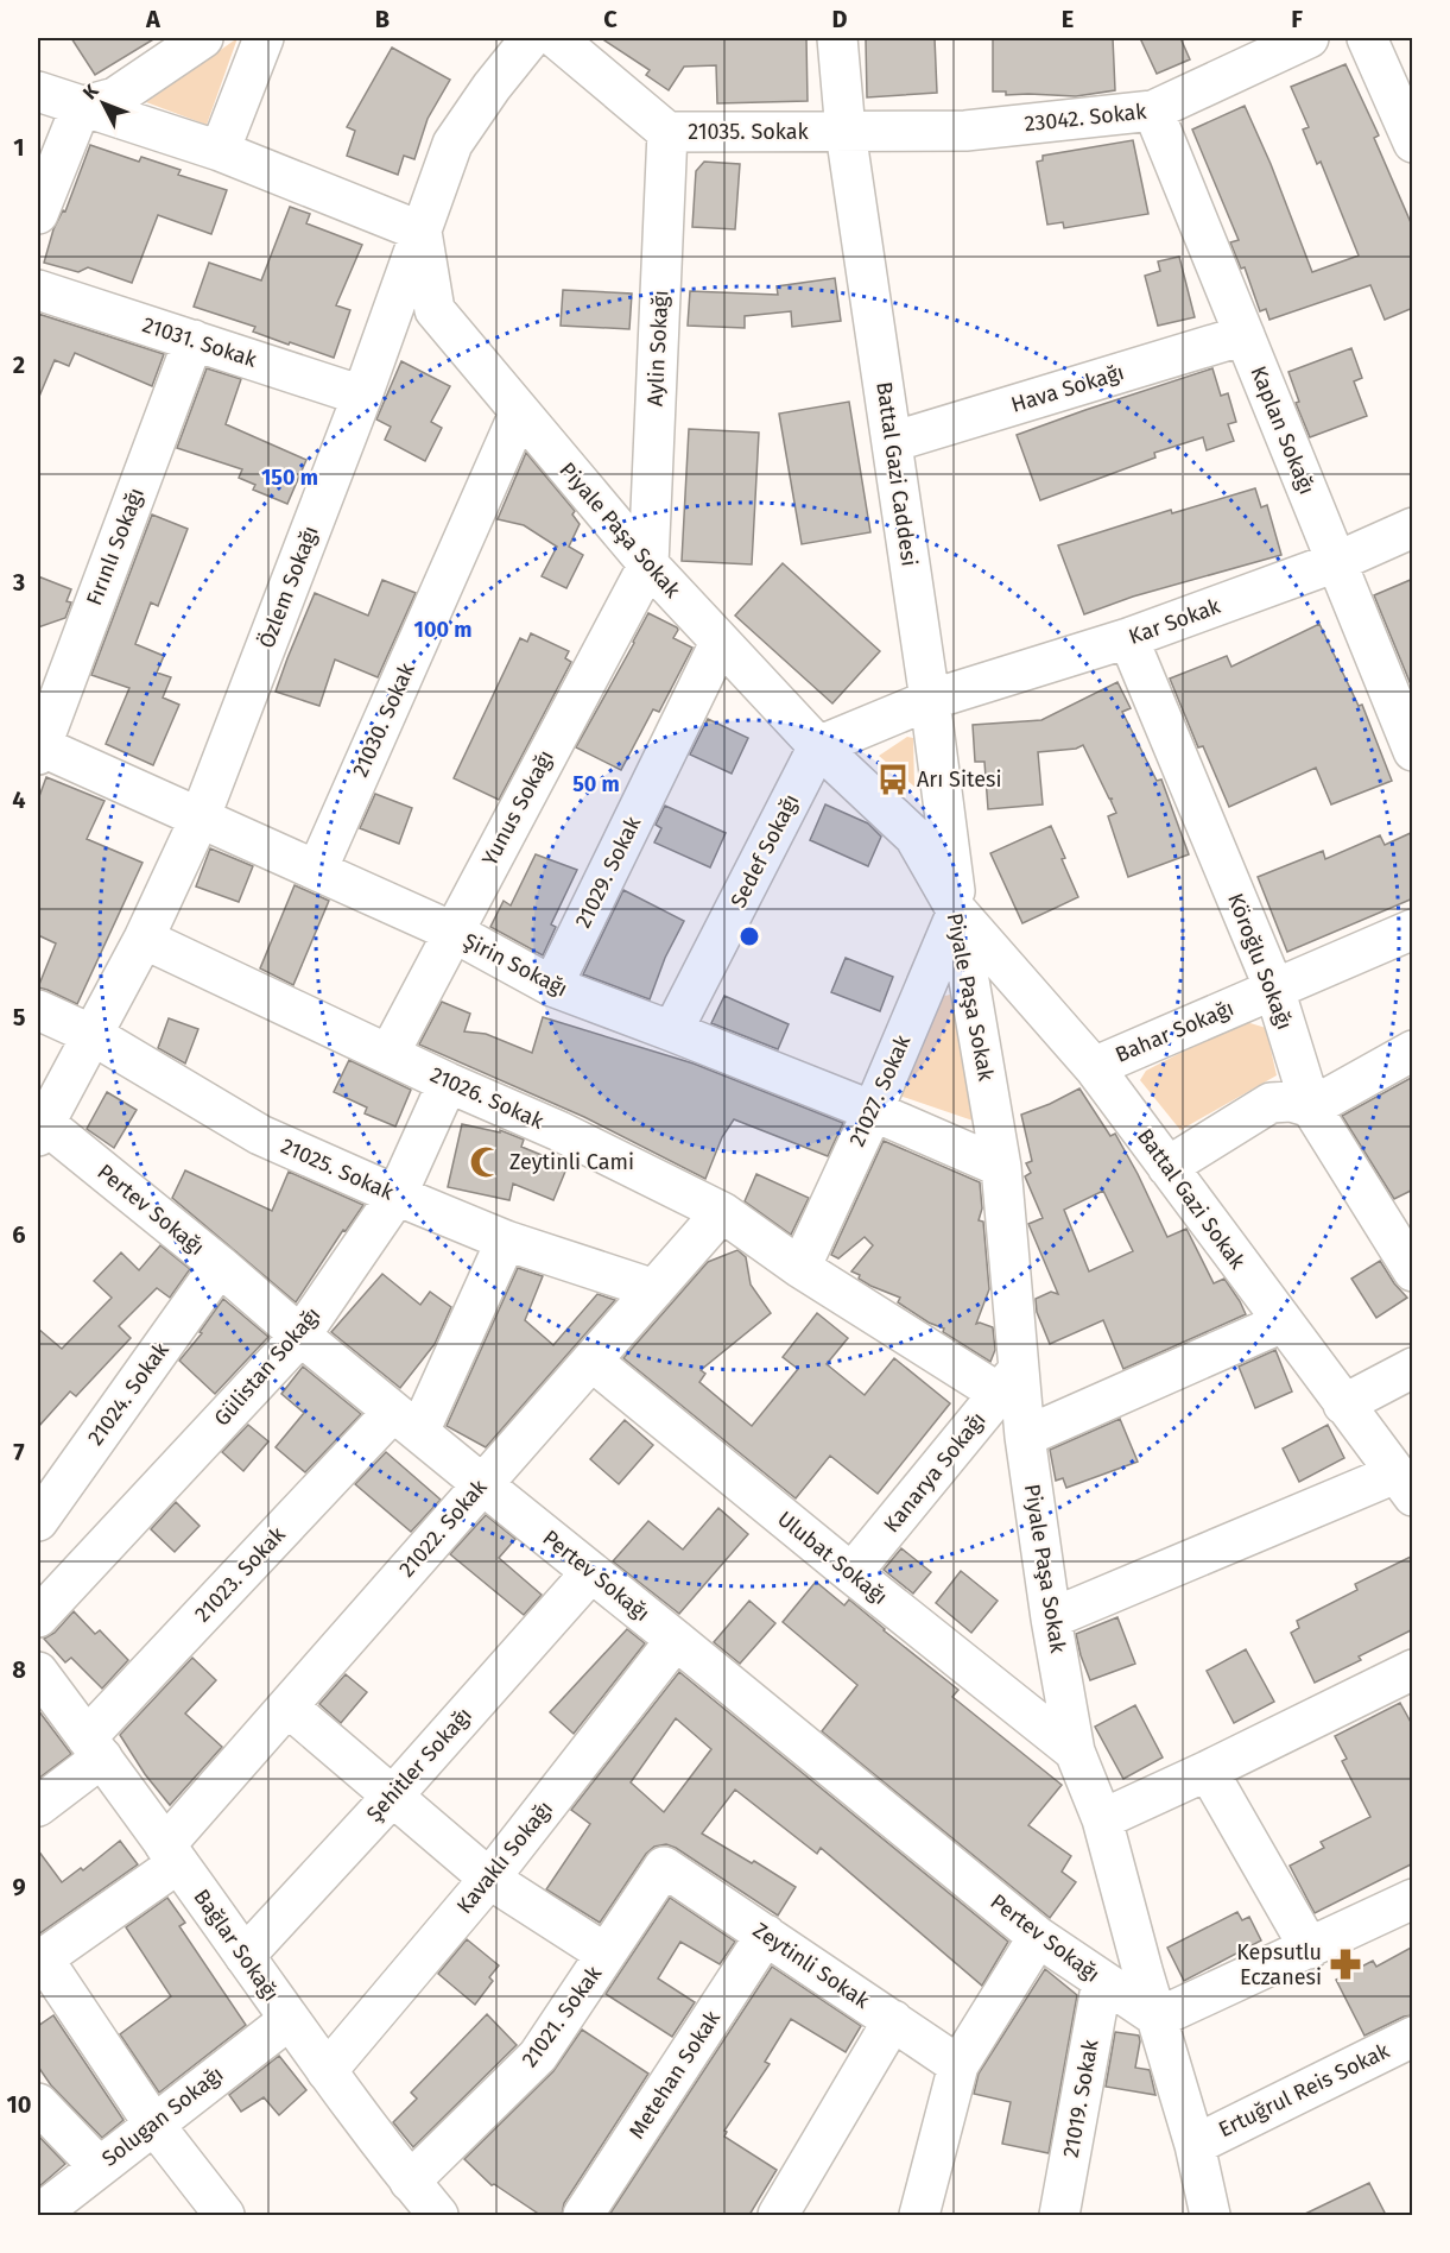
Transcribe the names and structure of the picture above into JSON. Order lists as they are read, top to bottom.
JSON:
{
  "streets": {
    "street": [
      "23042. Sokak",
      "21035. Sokak",
      "21031. Sokak",
      "Aylin Sokağı",
      "Hava Sokağı",
      "Kaplan Sokağı",
      "Battal Gazi Caddesi",
      "Piyale Paşa Sokak",
      "Fırınlı Sokağı",
      "Özlem Sokağı",
      "Kar Sokak",
      "21030. Sokak",
      "Yunus Sokağı",
      "Sedef Sokağı",
      "21029. Sokak",
      "Köroğlu Sokağı",
      "Şirin Sokağı",
      "Bahar Sokağı",
      "21027. Sokak",
      "21026. Sokak",
      "21025. Sokak",
      "Battal Gazi Sokak",
      "Pertev Sokağı",
      "Gülistan Sokağı",
      "21024. Sokak",
      "Kanarya Sokağı",
      "21022. Sokak",
      "Ulubat Sokağı",
      "21023. Sokak",
      "Şehitler Sokağı",
      "Kavaklı Sokağı",
      "Bağlar Sokağı",
      "Zeytinli Sokak",
      "21021. Sokak",
      "Metehan Sokak",
      "Ertuğrul Reis Sokak",
      "21019. Sokak",
      "Solugan Sokağı"
    ]
  },
  "crossings": [
    ["23042. Sokak", "21035. Sokak"],
    ["23042. Sokak", "Kaplan Sokağı"],
    ["23042. Sokak", "Battal Gazi Caddesi"],
    ["21035. Sokak", "Aylin Sokağı"],
    ["21035. Sokak", "Battal Gazi Caddesi"],
    ["21031. Sokak", "Fırınlı Sokağı"],
    ["21031. Sokak", "Özlem Sokağı"],
    ["Aylin Sokağı", "Piyale Paşa Sokak"],
    ["Aylin Sokağı", "Yunus Sokağı"],
    ["Hava Sokağı", "Kaplan Sokağı"],
    ["Hava Sokağı", "Battal Gazi Caddesi"],
    ["Kaplan Sokağı", "Kar Sokak"],
    ["Battal Gazi Caddesi", "Piyale Paşa Sokak"],
    ["Battal Gazi Caddesi", "Kar Sokak"],
    ["Battal Gazi Caddesi", "21027. Sokak"],
    ["Battal Gazi Caddesi", "Battal Gazi Sokak"],
    ["Piyale Paşa Sokak", "Özlem Sokağı"],
    ["Piyale Paşa Sokak", "Kar Sokak"],
    ["Piyale Paşa Sokak", "21030. Sokak"],
    ["Piyale Paşa Sokak", "Yunus Sokağı"],
    ["Piyale Paşa Sokak", "Sedef Sokağı"],
    ["Piyale Paşa Sokak", "21029. Sokak"],
    ["Piyale Paşa Sokak", "Şirin Sokağı"],
    ["Piyale Paşa Sokak", "21027. Sokak"],
    ["Piyale Paşa Sokak", "21026. Sokak"],
    ["Piyale Paşa Sokak", "Battal Gazi Sokak"],
    ["Piyale Paşa Sokak", "Pertev Sokağı"],
    ["Piyale Paşa Sokak", "Kanarya Sokağı"],
    ["Piyale Paşa Sokak", "Ulubat Sokağı"],
    ["Piyale Paşa Sokak", "Ertuğrul Reis Sokak"],
    ["Fırınlı Sokağı", "Şirin Sokağı"],
    ["Özlem Sokağı", "Şirin Sokağı"],
    ["Özlem Sokağı", "21026. Sokak"],
    ["Özlem Sokağı", "21025. Sokak"],
    ["Özlem Sokağı", "Pertev Sokağı"],
    ["Kar Sokak", "Sedef Sokağı"],
    ["Kar Sokak", "Köroğlu Sokağı"],
    ["21030. Sokak", "Şirin Sokağı"],
    ["Yunus Sokağı", "Şirin Sokağı"],
    ["Yunus Sokağı", "21026. Sokak"],
    ["Sedef Sokağı", "Şirin Sokağı"],
    ["21029. Sokak", "Şirin Sokağı"],
    ["Köroğlu Sokağı", "Bahar Sokağı"],
    ["Şirin Sokağı", "21027. Sokak"],
    ["Bahar Sokağı", "Battal Gazi Sokak"],
    ["21027. Sokak", "21026. Sokak"],
    ["21027. Sokak", "Battal Gazi Sokak"],
    ["21026. Sokak", "Gülistan Sokağı"],
    ["21026. Sokak", "Kanarya Sokağı"],
    ["21026. Sokak", "21022. Sokak"],
    ["21025. Sokak", "Gülistan Sokağı"],
    ["21025. Sokak", "21022. Sokak"],
    ["21025. Sokak", "21023. Sokak"],
    ["Pertev Sokağı", "Gülistan Sokağı"],
    ["Pertev Sokağı", "21024. Sokak"],
    ["Pertev Sokağı", "21022. Sokak"],
    ["Pertev Sokağı", "21023. Sokak"],
    ["Pertev Sokağı", "Şehitler Sokağı"],
    ["Pertev Sokağı", "Kavaklı Sokağı"],
    ["Pertev Sokağı", "21019. Sokak"],
    ["Kanarya Sokağı", "Ulubat Sokağı"],
    ["21022. Sokak", "Ulubat Sokağı"],
    ["21022. Sokak", "Bağlar Sokağı"],
    ["21023. Sokak", "Bağlar Sokağı"],
    ["Şehitler Sokağı", "Bağlar Sokağı"],
    ["Kavaklı Sokağı", "Bağlar Sokağı"],
    ["Bağlar Sokağı", "21021. Sokak"],
    ["Bağlar Sokağı", "Solugan Sokağı"],
    ["Zeytinli Sokak", "21021. Sokak"],
    ["Zeytinli Sokak", "Metehan Sokak"]
  ],
  "places": {
    "bus stop": ["Arı Sitesi"],
    "mosque": ["Zeytinli Cami"],
    "pharmacy": ["Kepsutlu Eczanesi"]
  },
  "north": "top left",
  "grid": {
    "columns": [
      "A",
      "B",
      "C",
      "D",
      "E",
      "F"
    ],
    "rows": [
      "1",
      "2",
      "3",
      "4",
      "5",
      "6",
      "7",
      "8",
      "9",
      "10"
    ]
  },
  "rings": ["150 m", "100 m", "50 m"]
}
